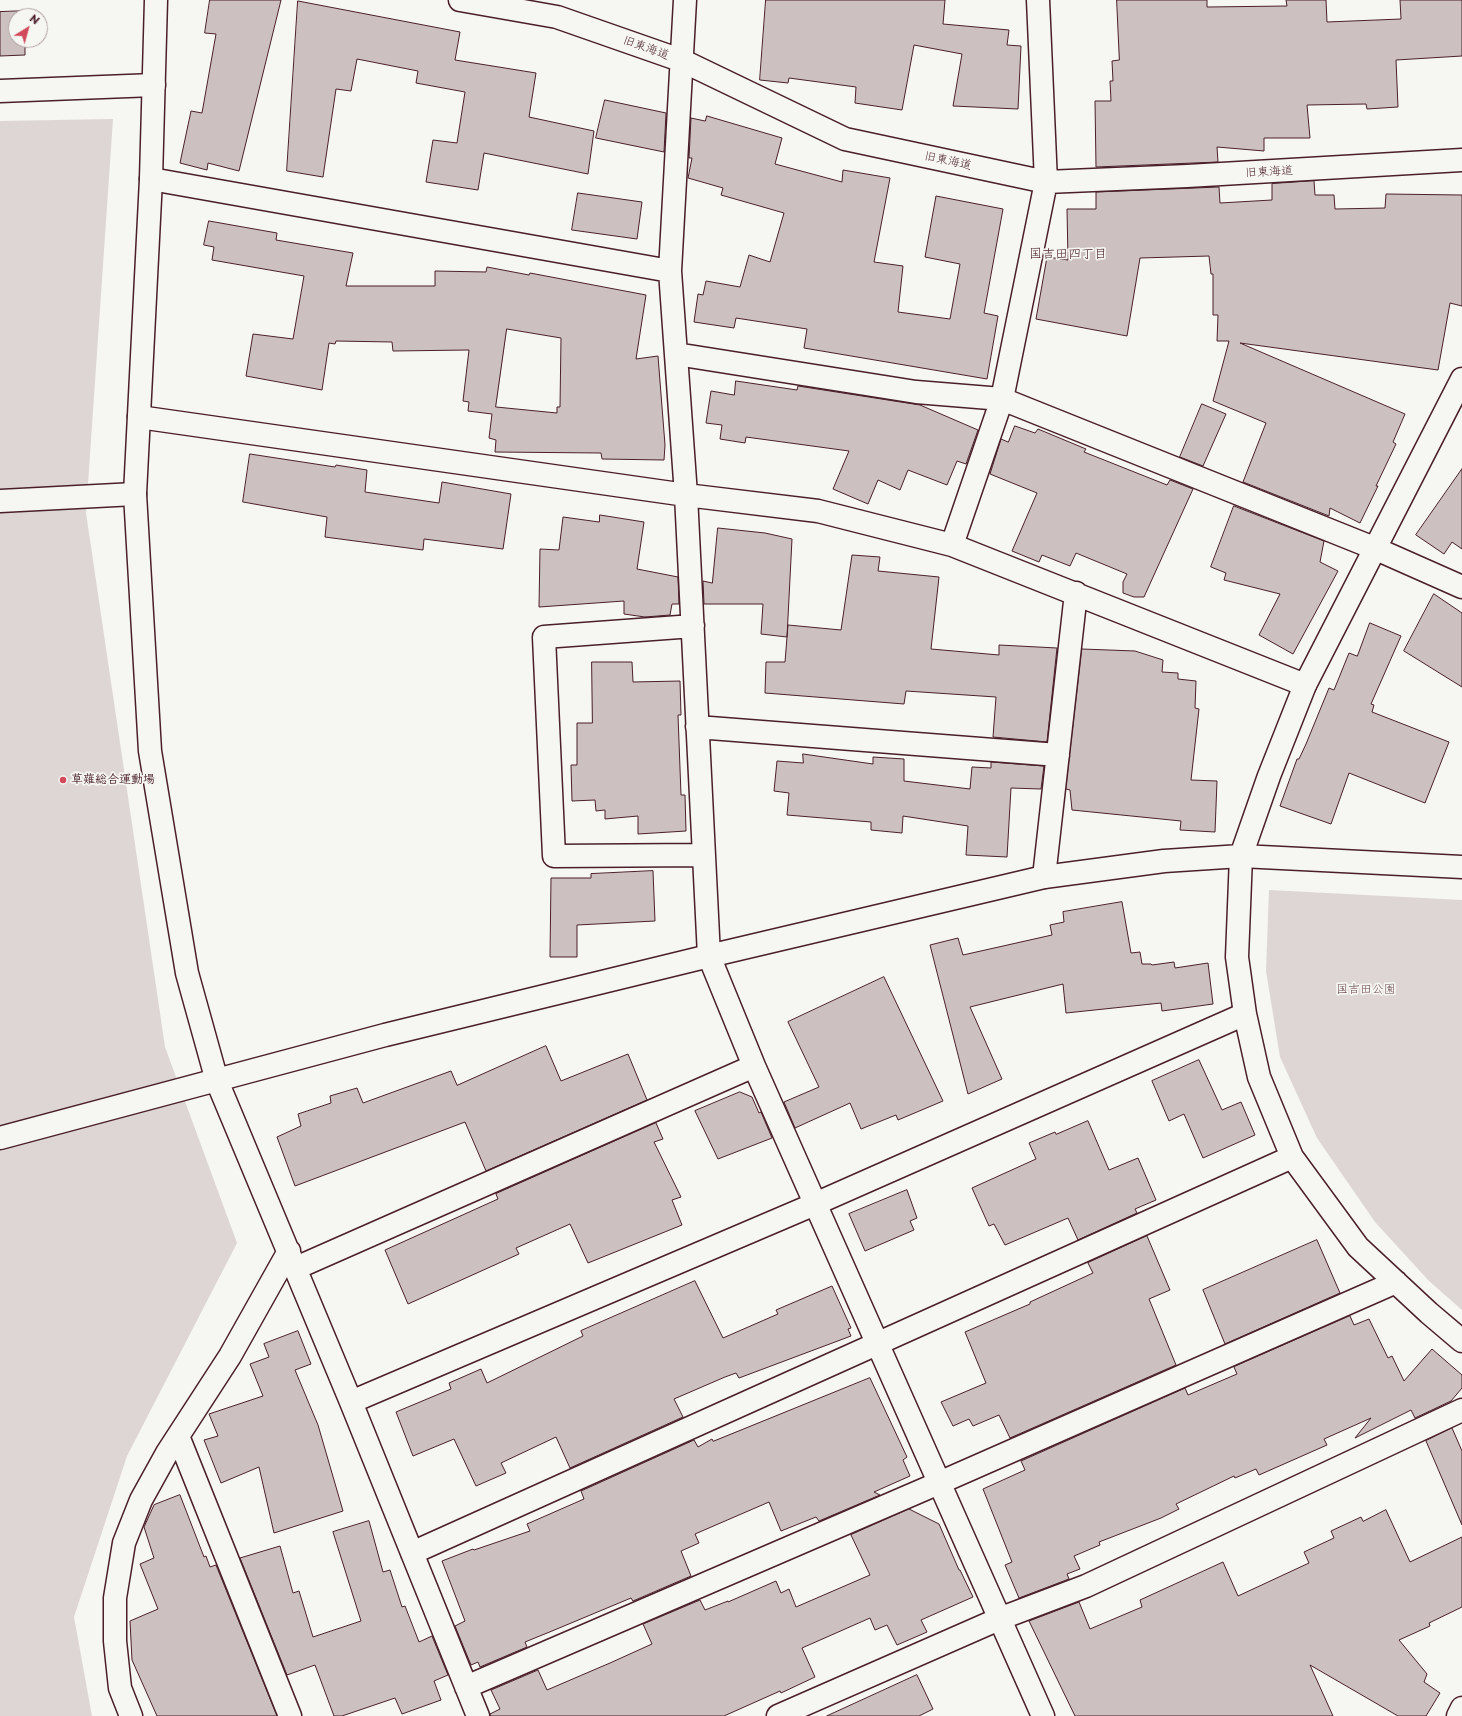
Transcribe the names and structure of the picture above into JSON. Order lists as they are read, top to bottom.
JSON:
{
  "streets": {
    "street": ["旧東海道"]
  },
  "districts": ["国吉田四丁目"],
  "parks": ["国吉田公園"],
  "places": ["草薙総合運動場"],
  "north": "top right"
}
